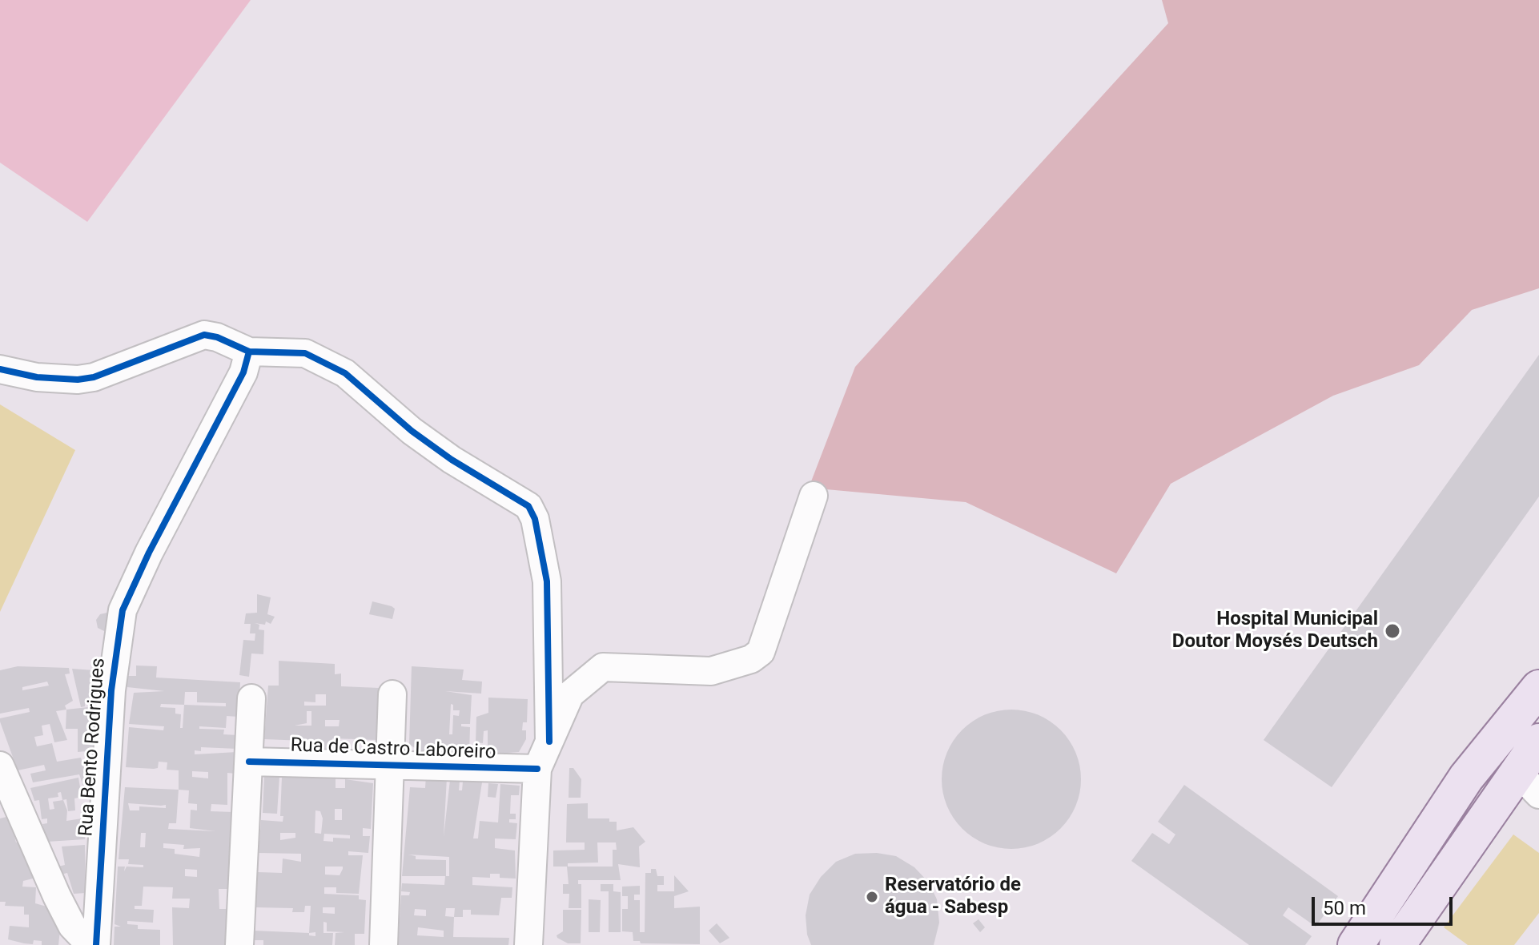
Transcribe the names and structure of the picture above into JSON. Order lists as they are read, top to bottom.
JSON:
{
  "streets": {
    "street": ["Rua Bento Rodrigues", "Rua de Castro Laboreiro"]
  },
  "places": ["Hospital Municipal Doutor Moysés Deutsch", "Reservatório de água - Sabesp"],
  "scale_bar": "50 m"
}
